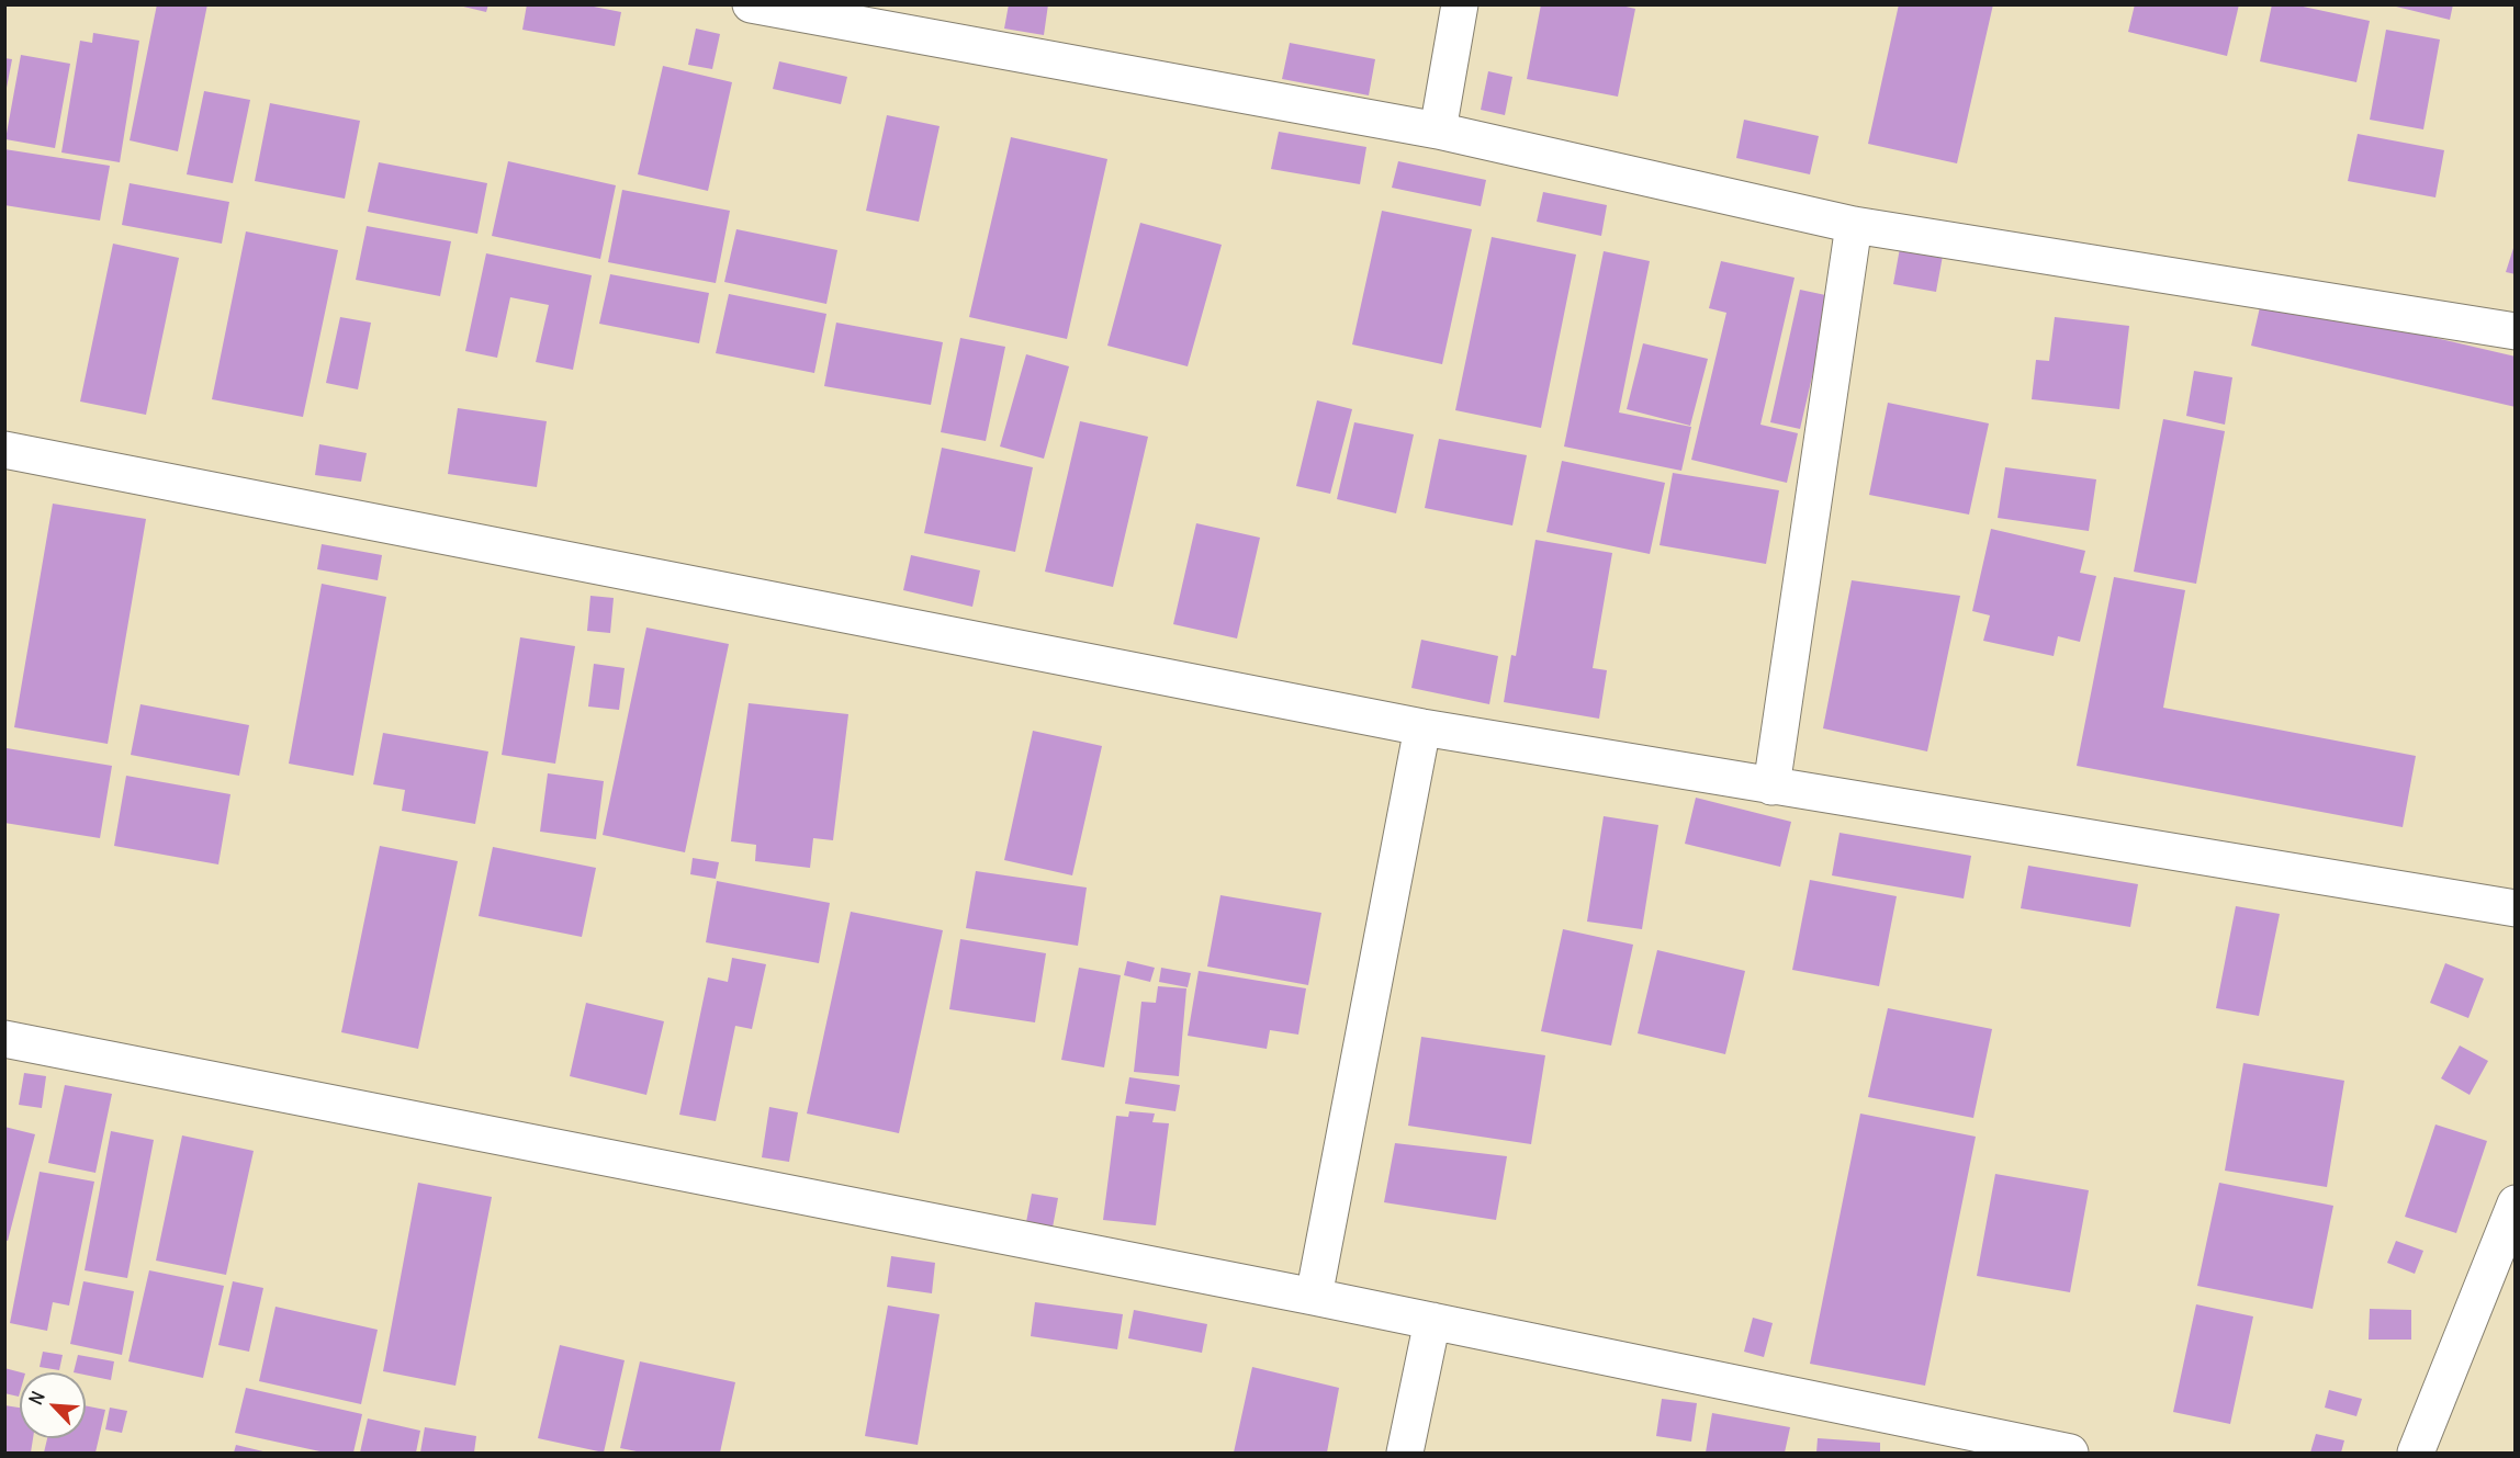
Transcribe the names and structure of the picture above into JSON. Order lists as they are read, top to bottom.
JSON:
{
  "north": "top left"
}
